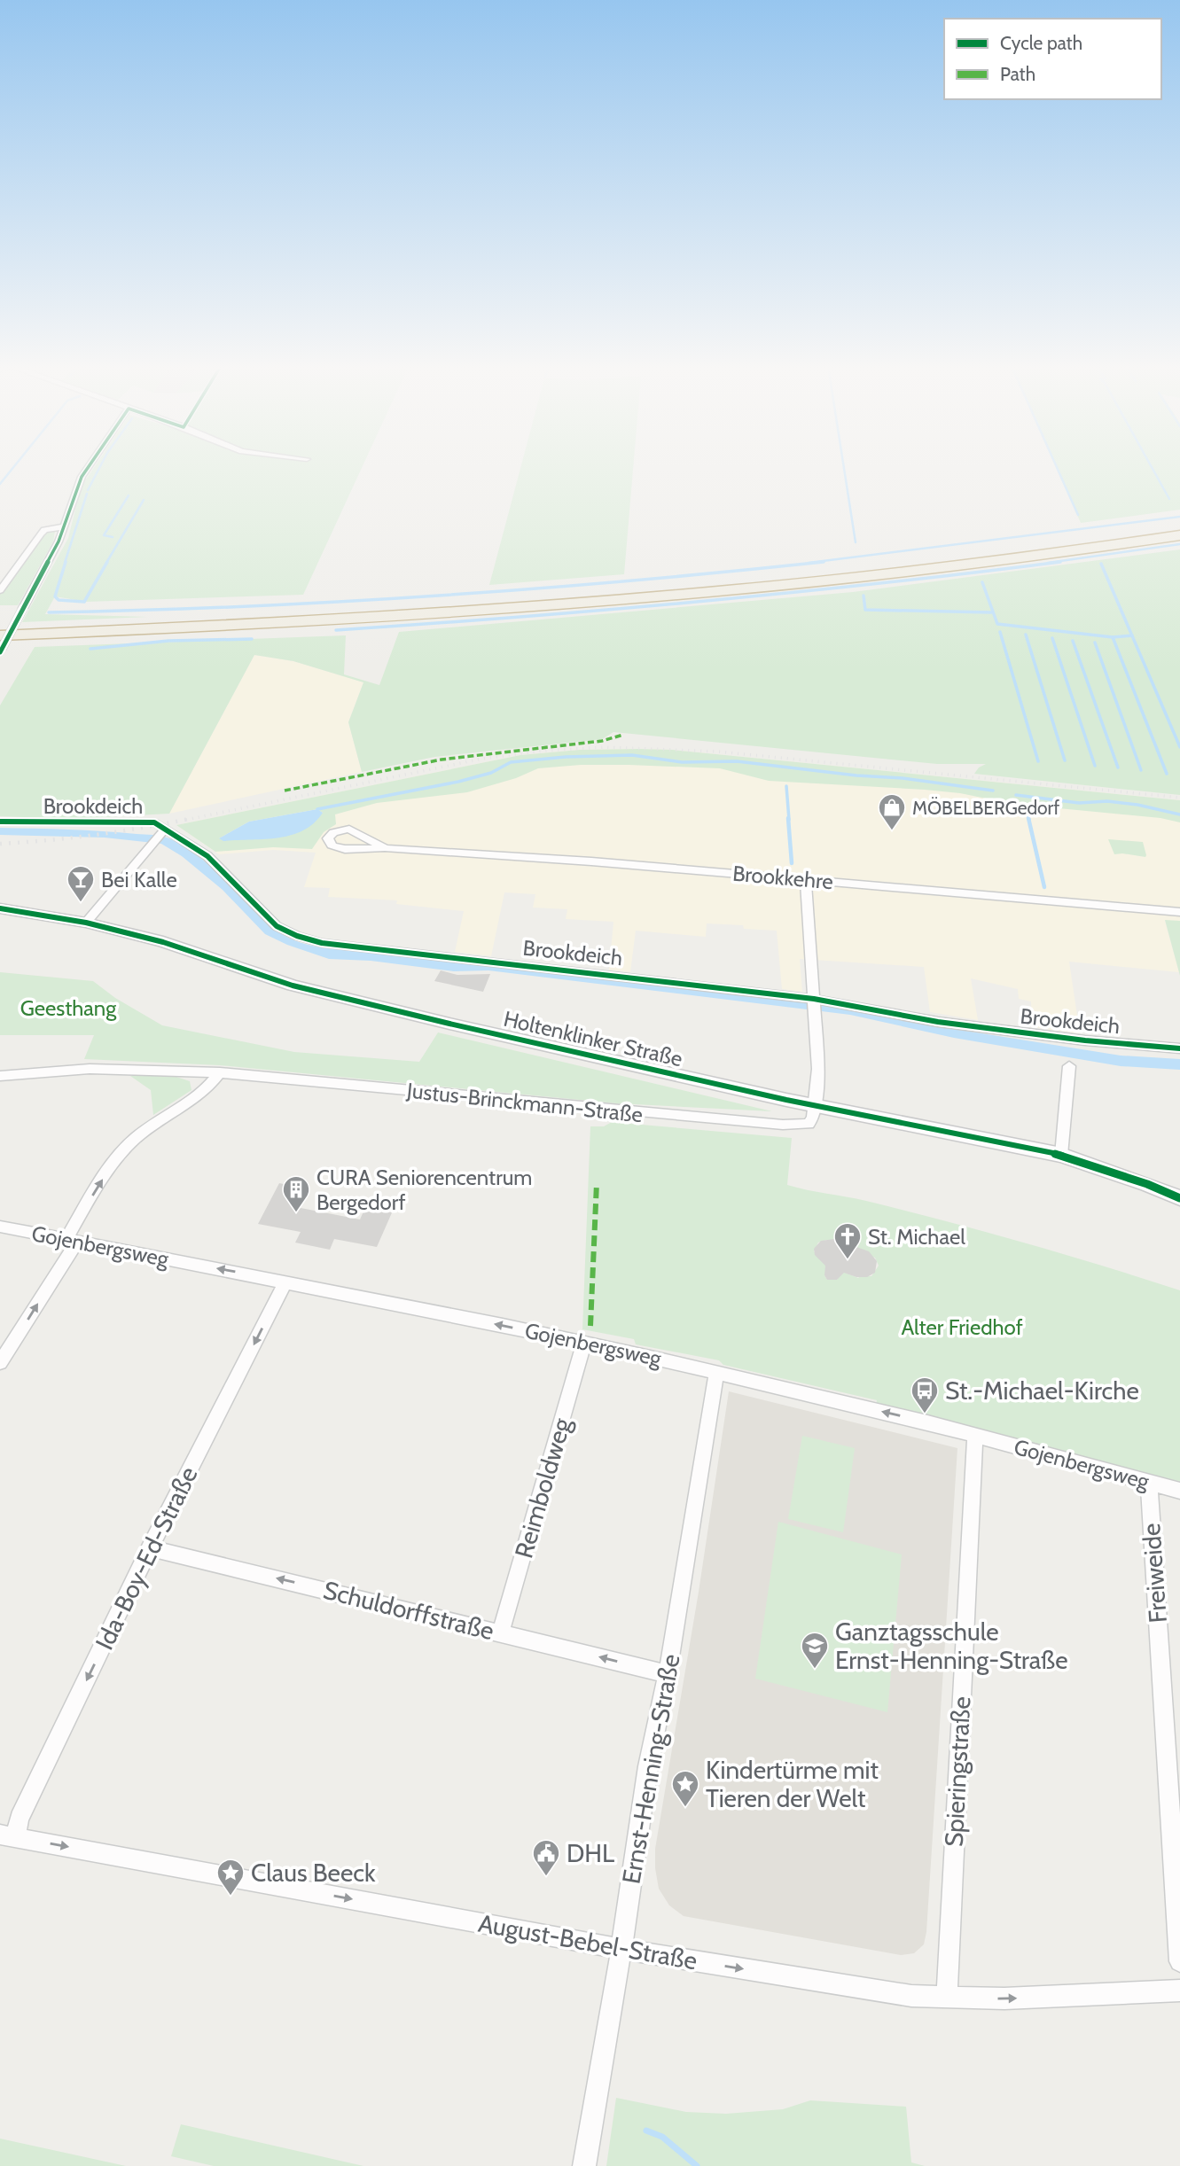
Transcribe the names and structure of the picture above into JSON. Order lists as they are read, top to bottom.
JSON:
{
  "streets": {
    "main road": ["Holtenklinker Straße"],
    "street": [
      "Brookdeich",
      "Brookkehre",
      "Justus-Brinckmann-Straße",
      "Gojenbergsweg",
      "Reimboldweg",
      "Ida-Boy-Ed-Straße",
      "Freiweide",
      "Schuldorffstraße",
      "Ernst-Henning-Straße",
      "Spieringstraße",
      "August-Bebel-Straße"
    ]
  },
  "crossings": [
    ["Holtenklinker Straße", "Justus-Brinckmann-Straße"],
    ["Gojenbergsweg", "Reimboldweg"],
    ["Gojenbergsweg", "Ida-Boy-Ed-Straße"],
    ["Gojenbergsweg", "Freiweide"],
    ["Gojenbergsweg", "Ernst-Henning-Straße"],
    ["Gojenbergsweg", "Spieringstraße"],
    ["Reimboldweg", "Schuldorffstraße"],
    ["Ida-Boy-Ed-Straße", "Schuldorffstraße"],
    ["Ida-Boy-Ed-Straße", "August-Bebel-Straße"],
    ["Schuldorffstraße", "Ernst-Henning-Straße"],
    ["Ernst-Henning-Straße", "August-Bebel-Straße"],
    ["Spieringstraße", "August-Bebel-Straße"]
  ],
  "one_way": [
    "Gojenbergsweg",
    "Ida-Boy-Ed-Straße",
    "Schuldorffstraße",
    "August-Bebel-Straße"
  ],
  "parks": ["Geesthang", "Alter Friedhof"],
  "places": {
    "shop": ["MÖBELBERGedorf"],
    "bar": ["Bei Kalle"],
    "building": ["CURA Seniorencentrum Bergedorf"],
    "church": ["St. Michael"],
    "bus stop": ["St.-Michael-Kirche"],
    "school or university": ["Ganztagsschule Ernst-Henning-Straße"],
    "place": ["Kindertürme mit Tieren der Welt", "Claus Beeck"],
    "public building": ["DHL"]
  },
  "legend": ["Cycle path", "Path"]
}
